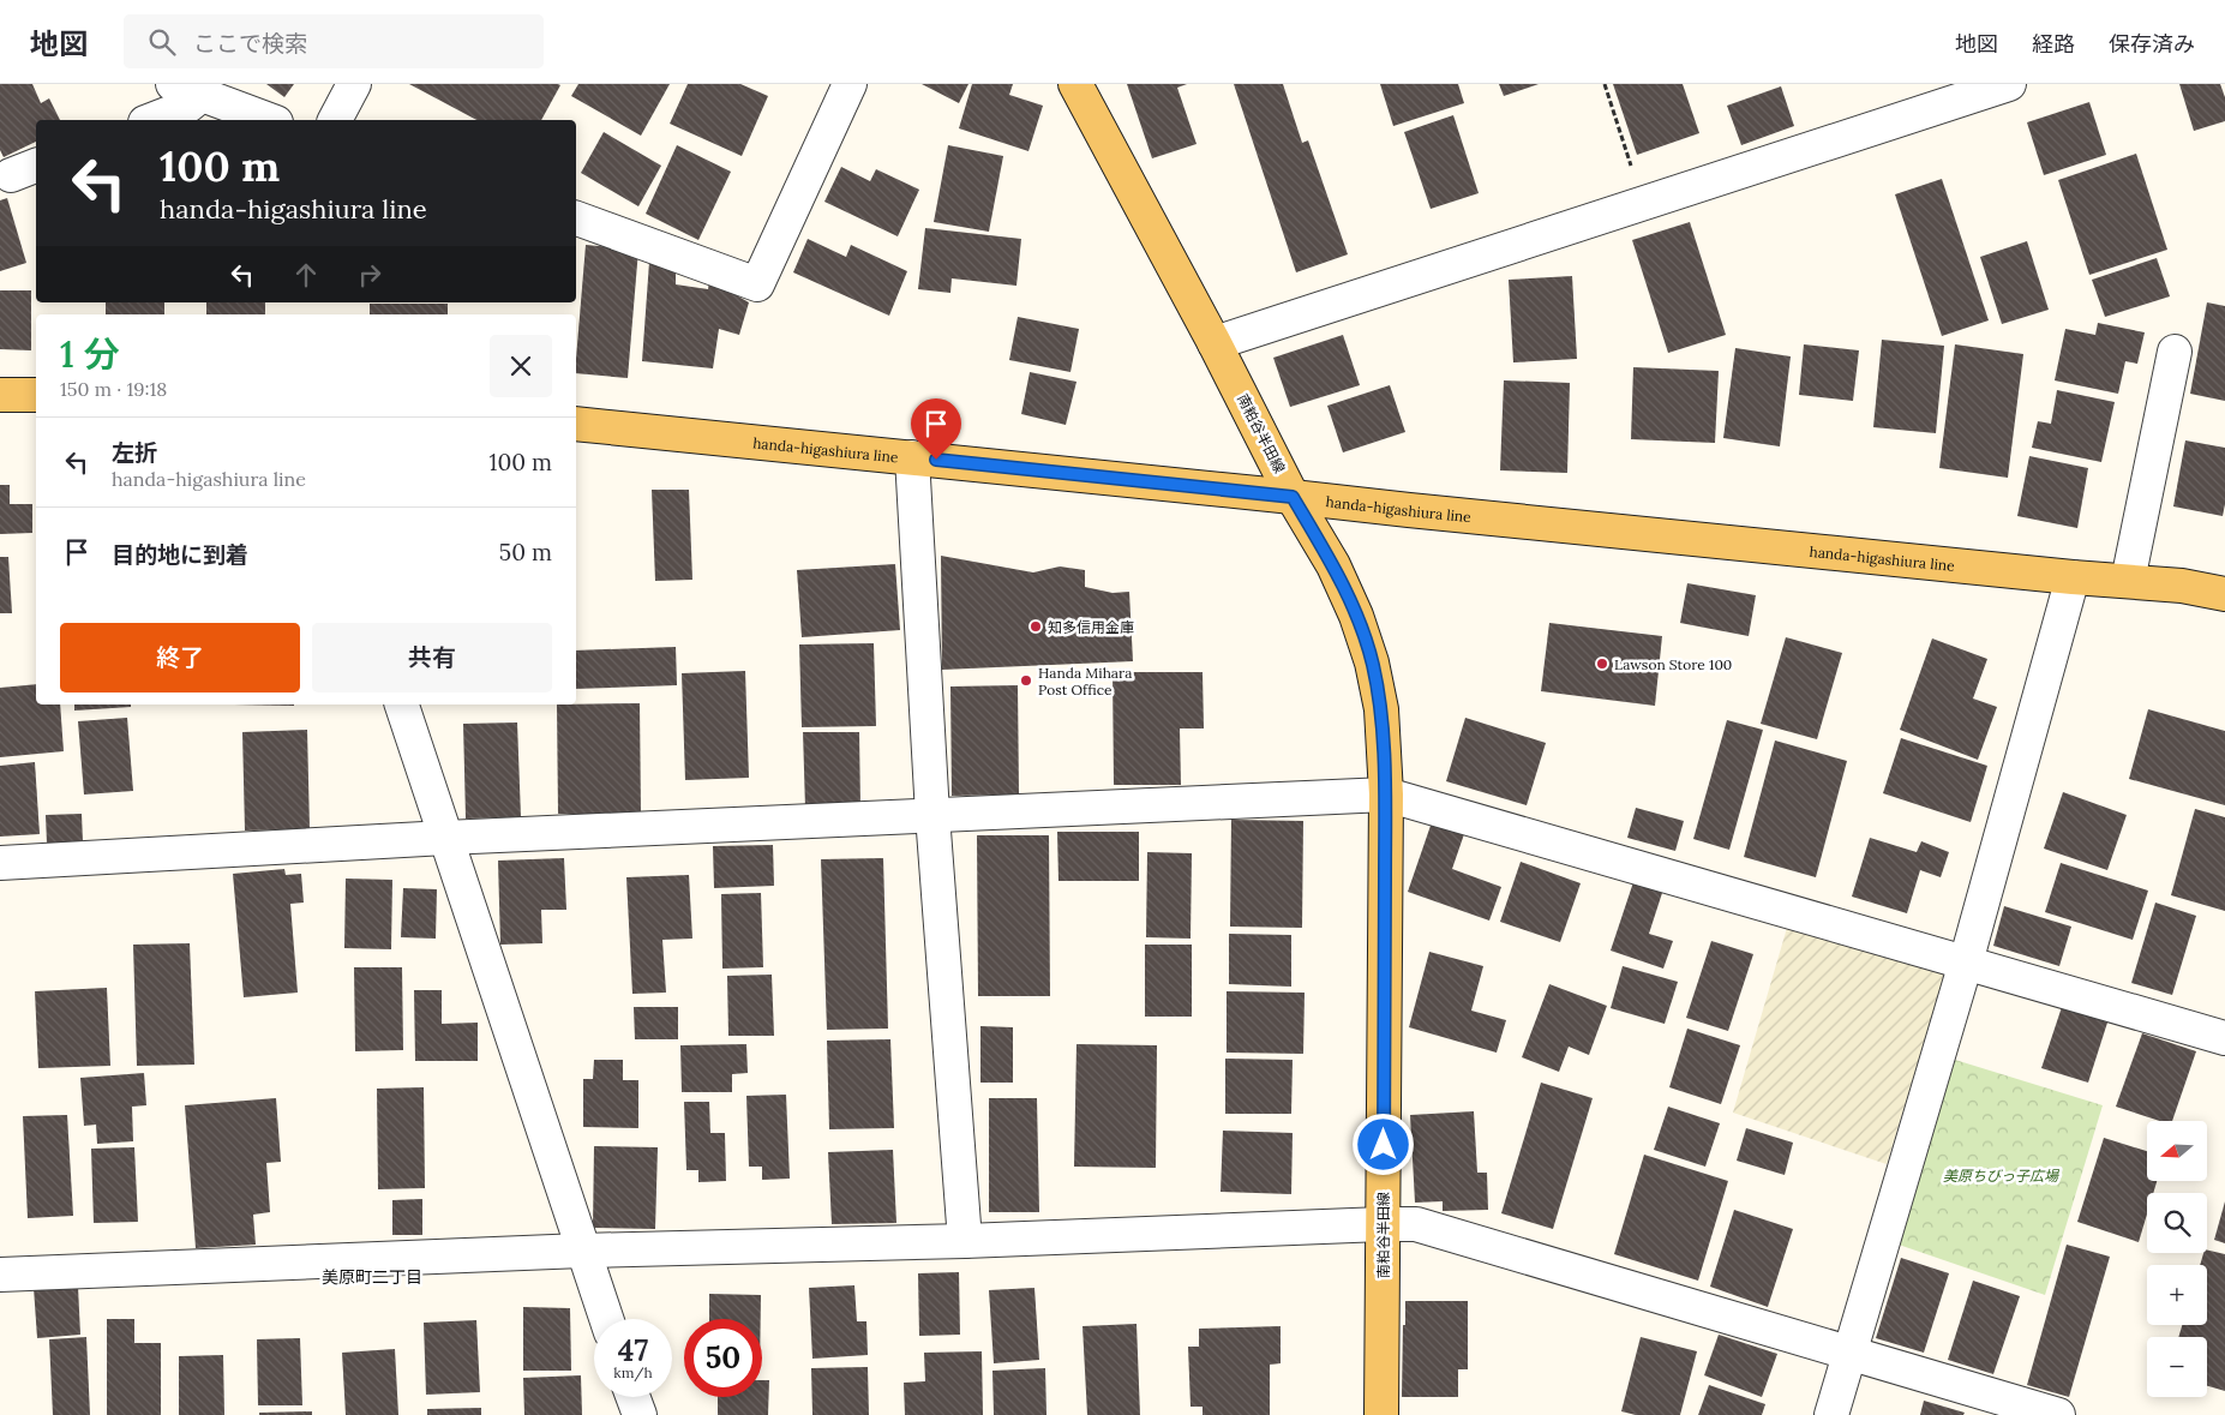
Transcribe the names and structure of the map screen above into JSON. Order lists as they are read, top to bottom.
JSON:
{
  "streets": {
    "main road": ["南粕谷半田線", "handa-higashiura line"]
  },
  "crossings": [
    ["南粕谷半田線", "handa-higashiura line"]
  ],
  "districts": ["美原町二丁目"],
  "parks": ["美原ちびっ子広場"],
  "places": ["知多信用金庫", "Lawson Store 100", "Handa Mihara Post Office"],
  "north": "left",
  "page": {
    "header": "地図",
    "search": "ここで検索",
    "nav": ["地図", "経路", "保存済み"],
    "turn": ["100 m", "handa-higashiura line"],
    "heading": ["1 分", "150 m · 19:18"],
    "list": [
      {
        "name": "左折",
        "note": "handa-higashiura line",
        "value": "100 m"
      },
      {
        "name": "目的地に到着",
        "value": "50 m"
      }
    ],
    "buttons": ["終了", "共有"],
    "map_buttons": ["+", "−"],
    "speed": "47 km/h",
    "limit": "50"
  }
}
